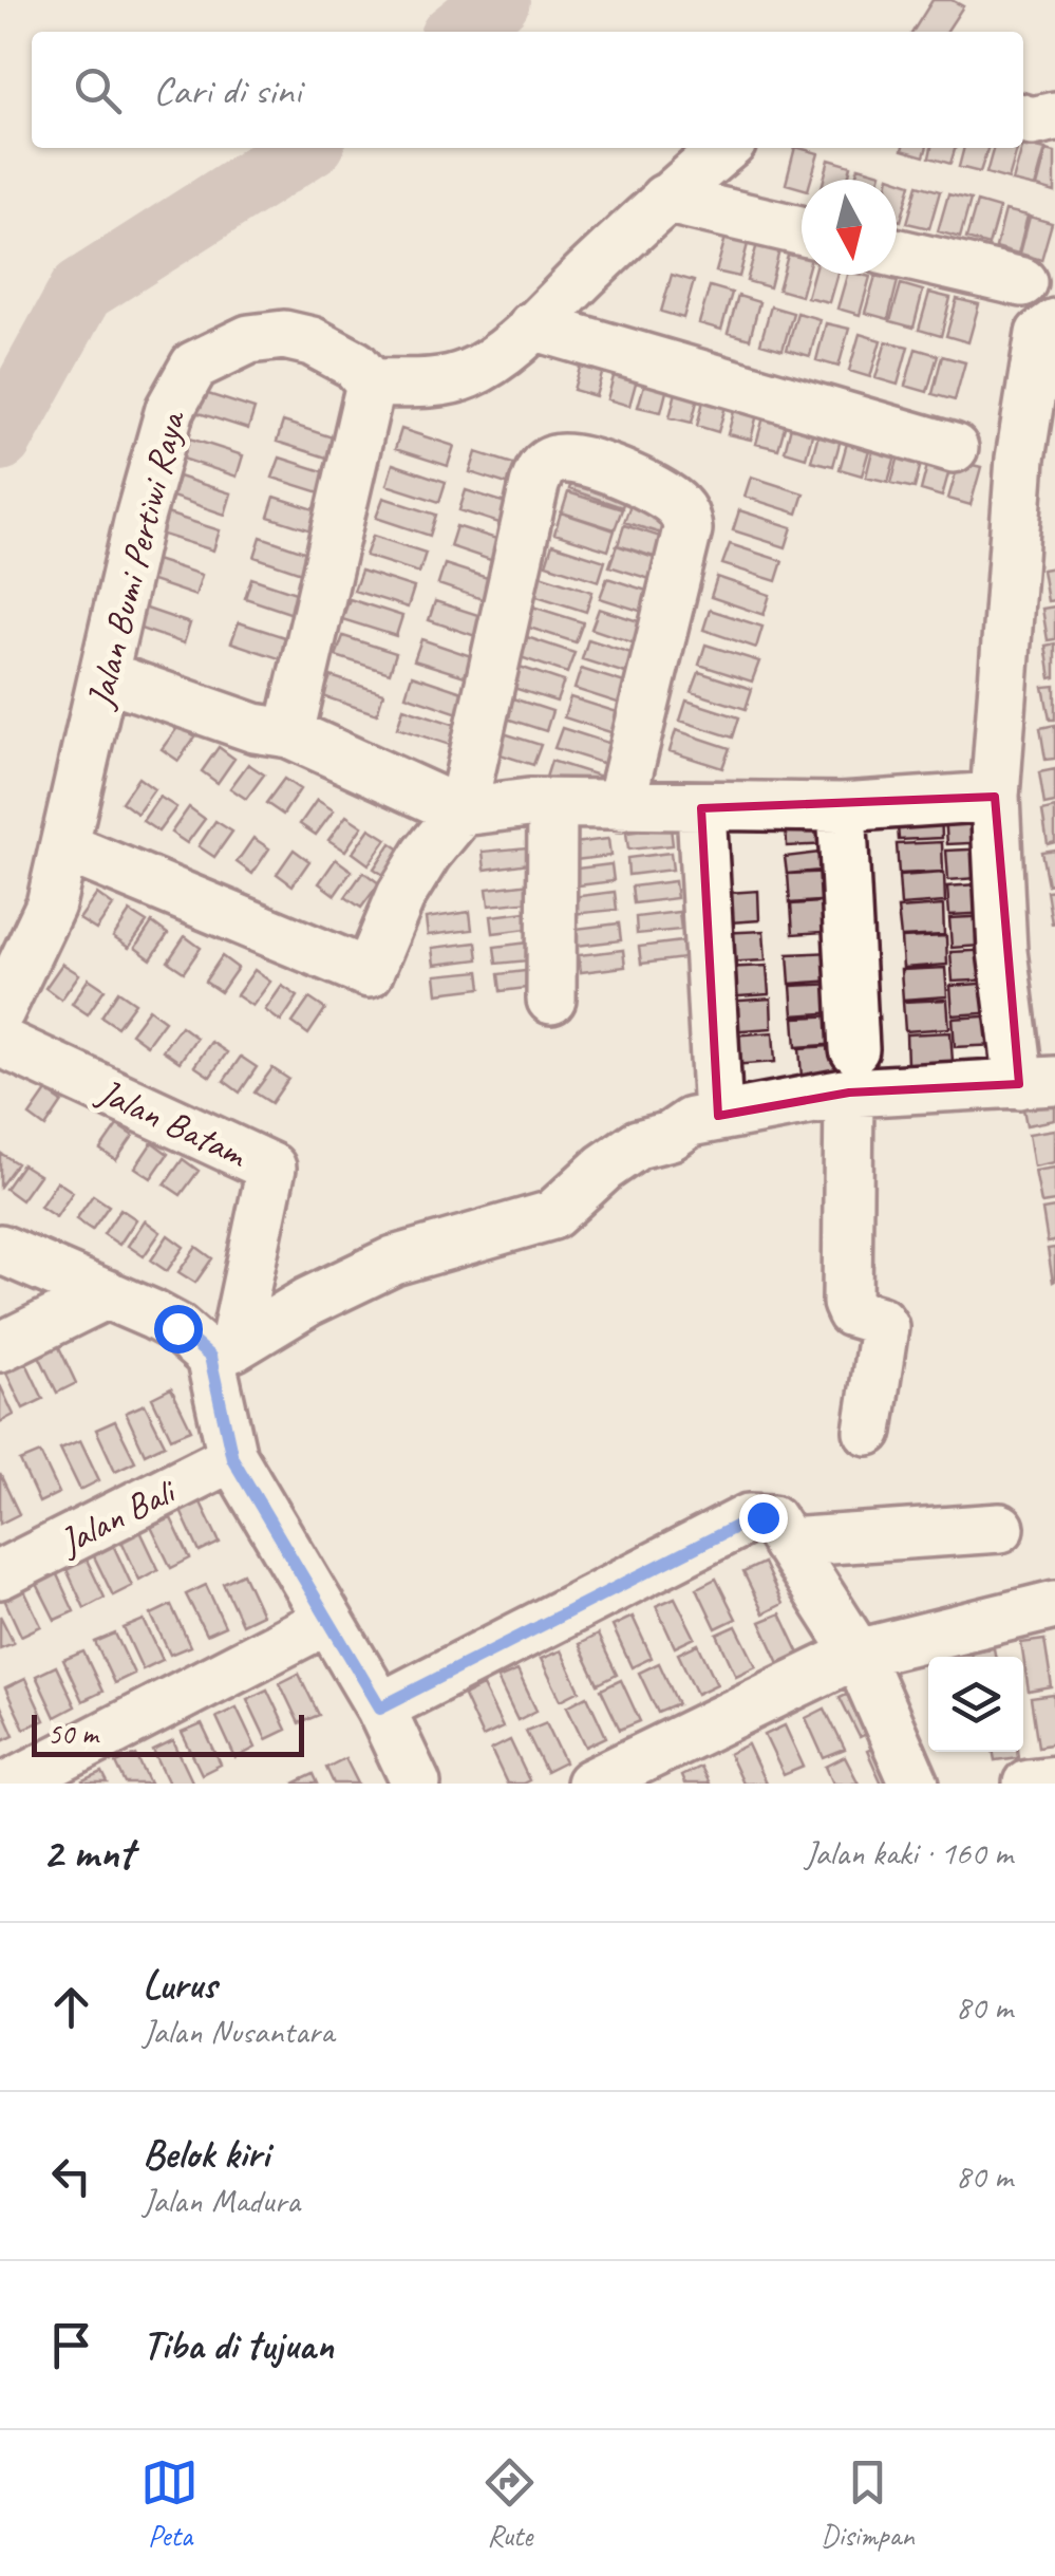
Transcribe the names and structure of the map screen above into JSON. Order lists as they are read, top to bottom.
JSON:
{
  "streets": {
    "street": ["Jalan Bumi Pertiwi Raya", "Jalan Batam", "Jalan Bali"]
  },
  "scale_bar": "50 m",
  "north": "bottom",
  "page": {
    "search": "Cari di sini",
    "scale": "50 m",
    "heading": ["2 mnt", "Jalan kaki · 160 m"],
    "list": [
      ["Lurus", "Jalan Nusantara", "80 m"],
      ["Belok kiri", "Jalan Madura", "80 m"],
      "Tiba di tujuan"
    ],
    "nav": ["Peta", "Rute", "Disimpan"]
  }
}
